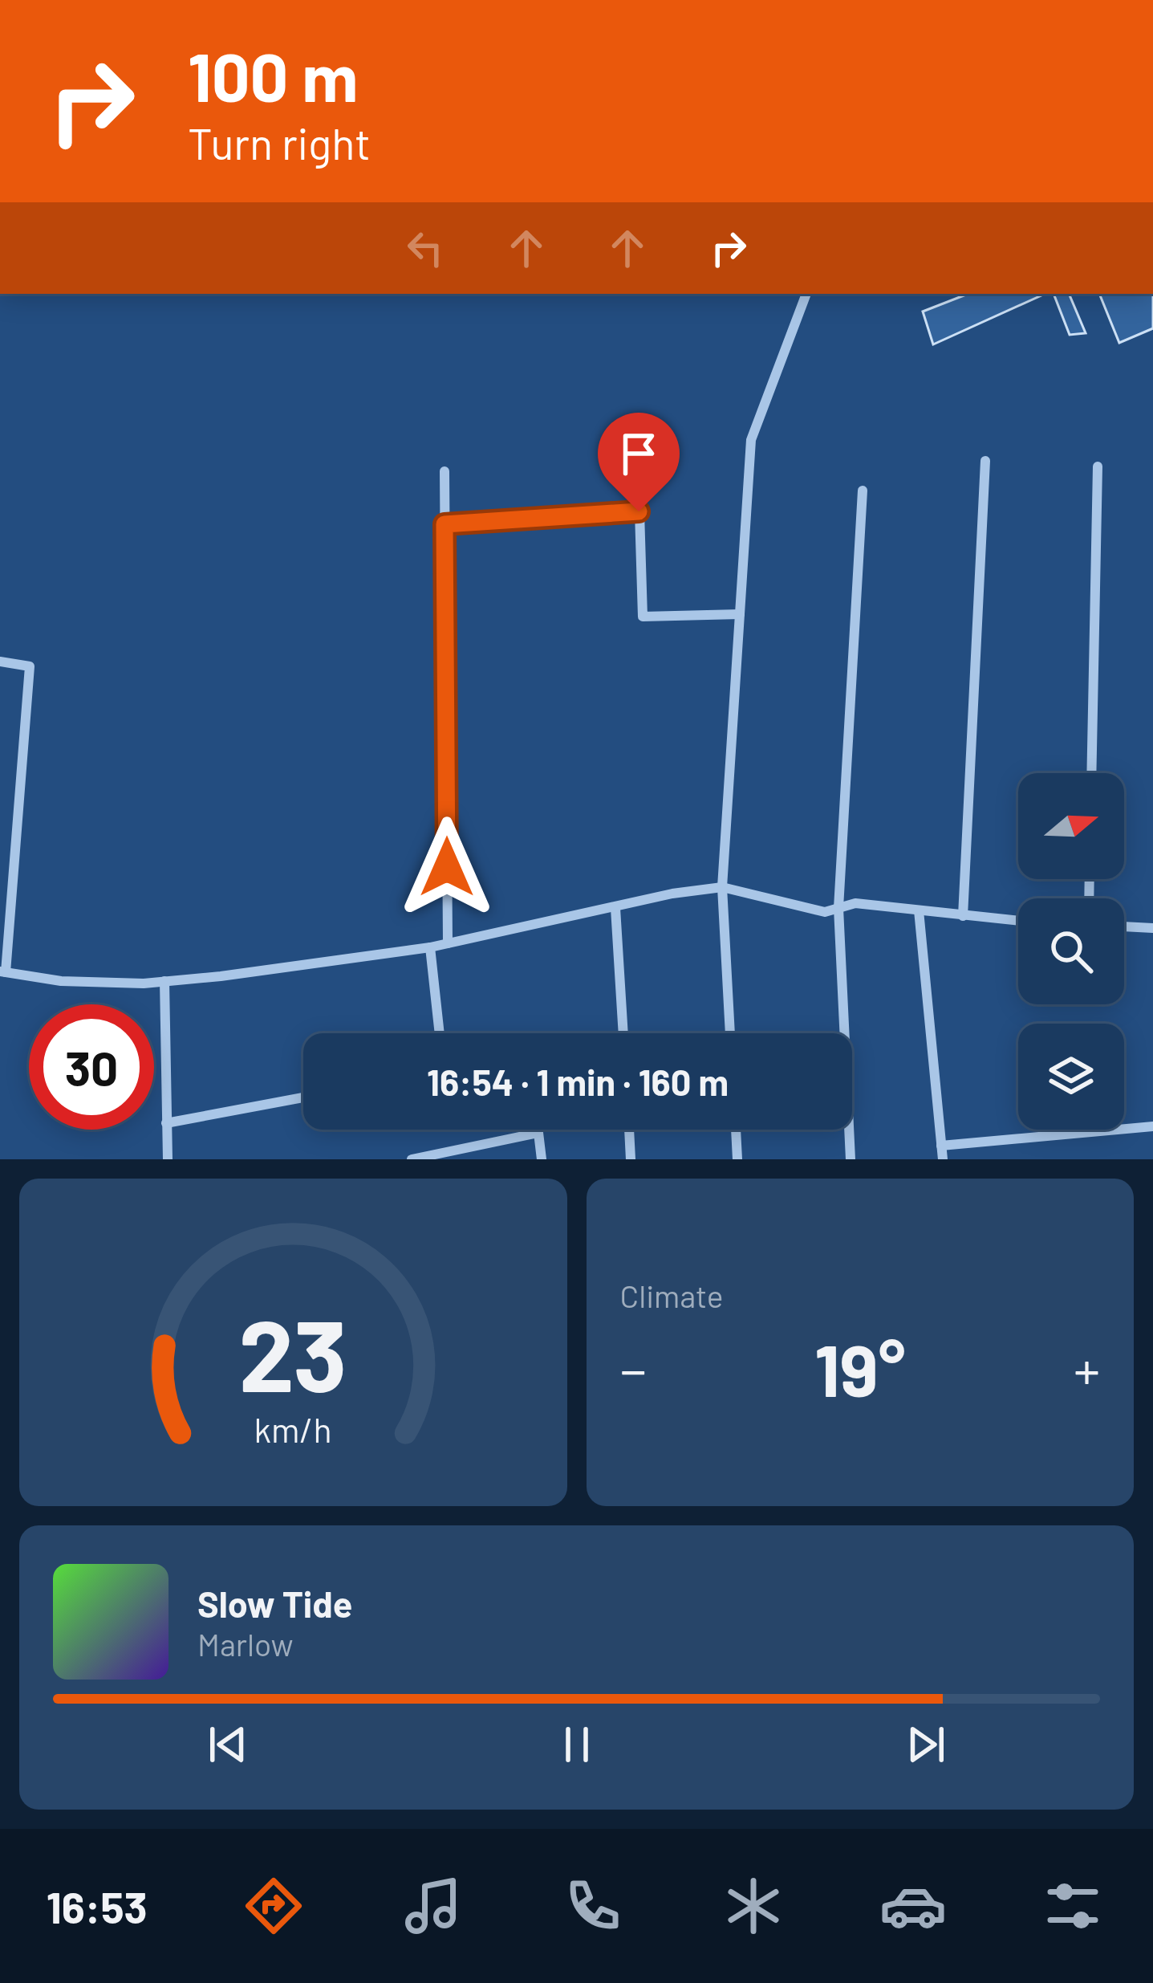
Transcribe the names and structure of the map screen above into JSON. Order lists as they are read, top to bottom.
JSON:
{
  "north": "right",
  "page": {
    "turn": ["100 m", "Turn right"],
    "limit": "30",
    "trip": "16:54 · 1 min · 160 m",
    "tile": "Climate",
    "heat": ["−", "19°", "+"],
    "song": ["Slow Tide", "Marlow"],
    "tabs": "16:53",
    "gauge": ["23", "km/h"]
  }
}
